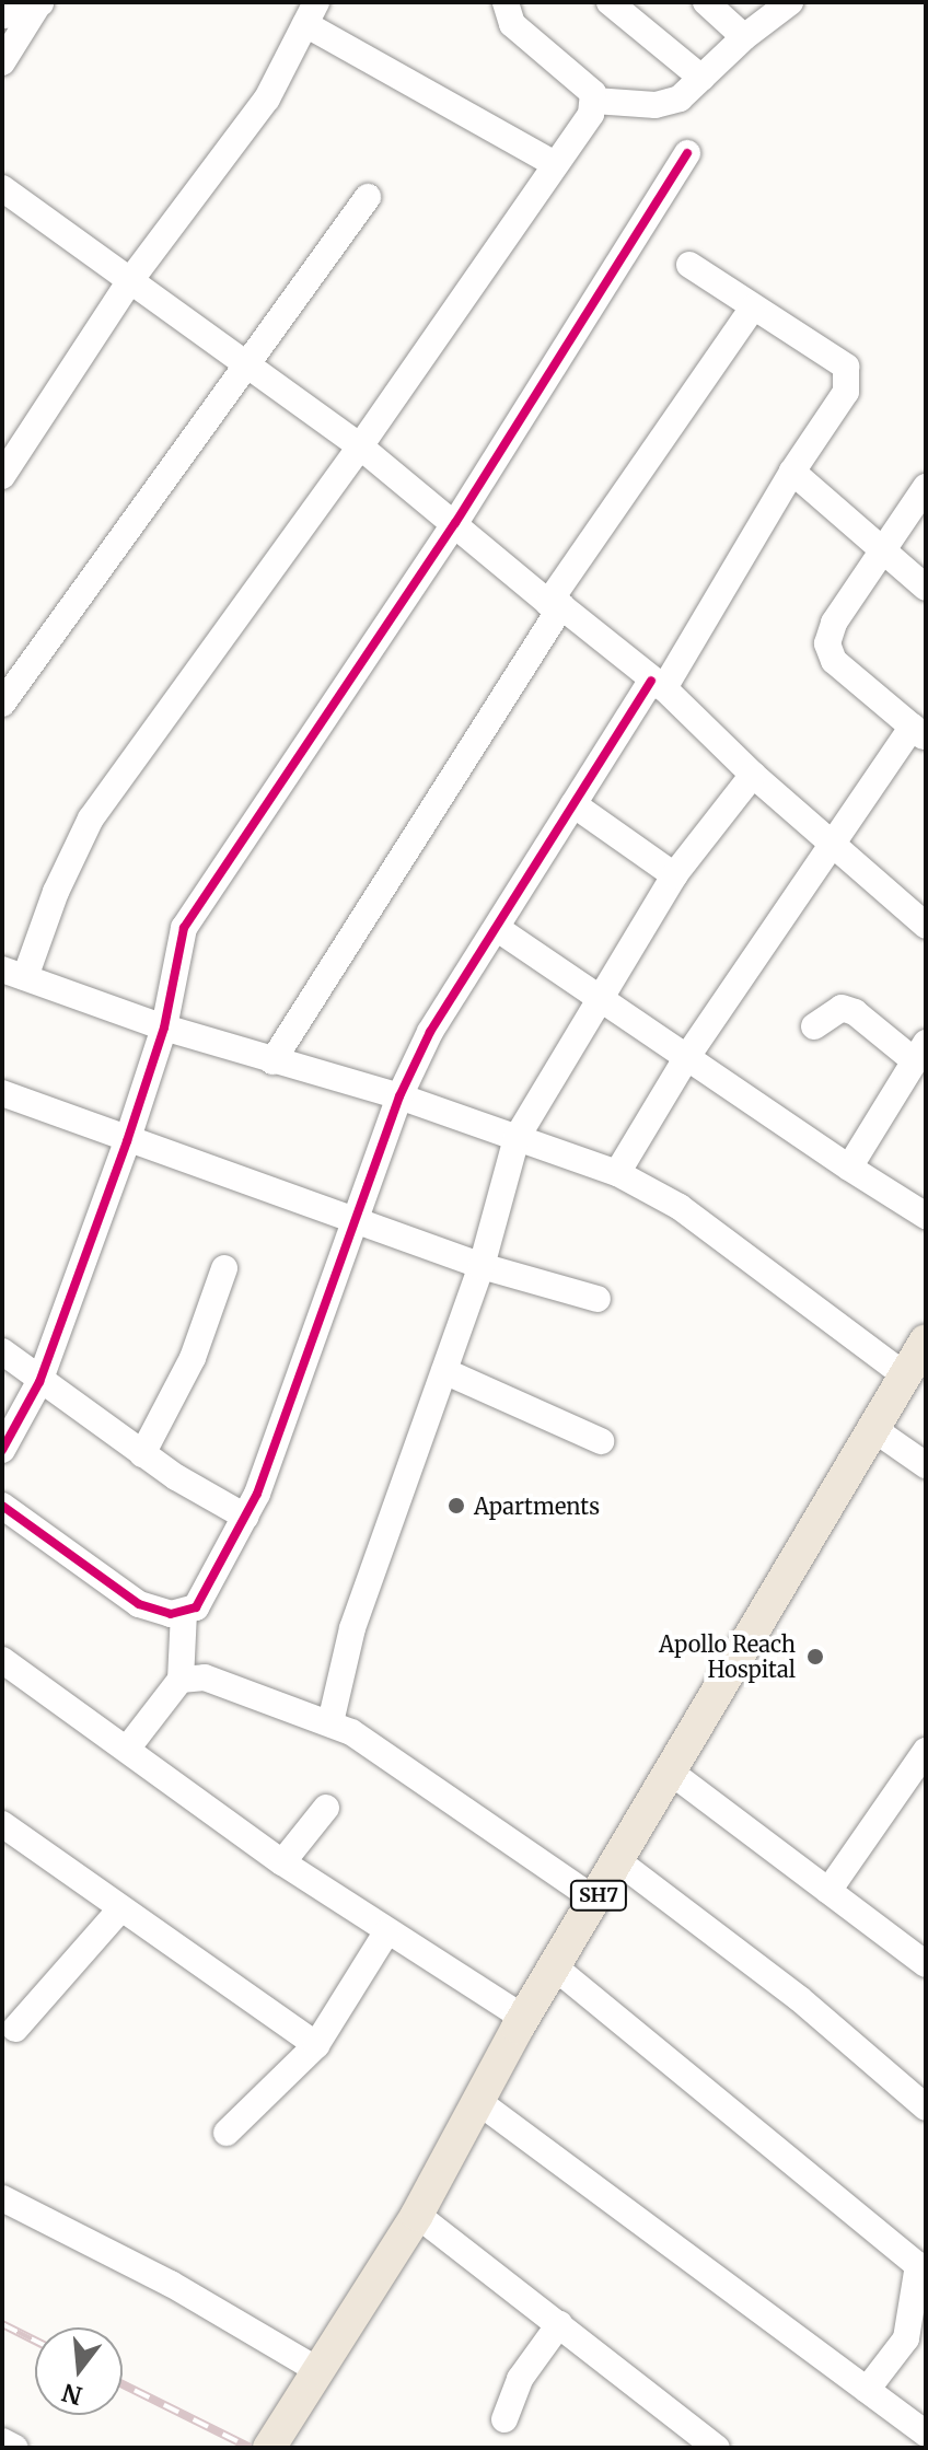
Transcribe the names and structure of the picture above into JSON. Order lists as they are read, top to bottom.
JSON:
{
  "streets": {
    "main road": ["SH7"]
  },
  "places": ["Apartments", "Apollo Reach Hospital"],
  "north": "bottom"
}
